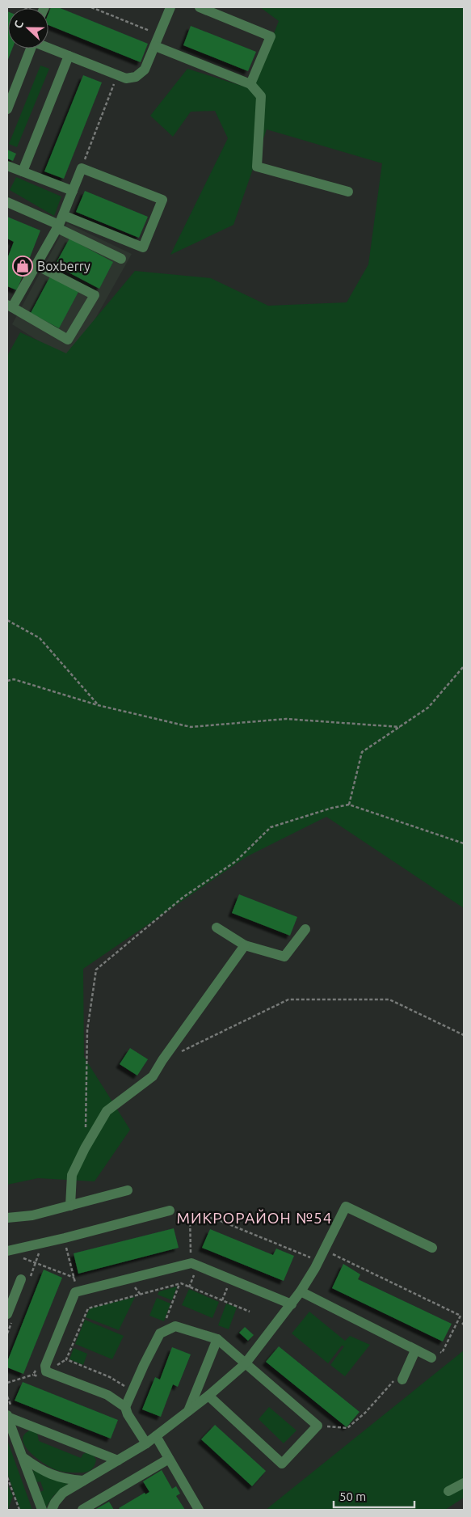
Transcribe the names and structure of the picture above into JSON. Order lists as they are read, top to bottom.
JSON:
{
  "districts": ["МИКРОРАЙОН №54"],
  "places": {
    "shop": ["Boxberry"]
  },
  "scale_bar": "50 m",
  "north": "left"
}
